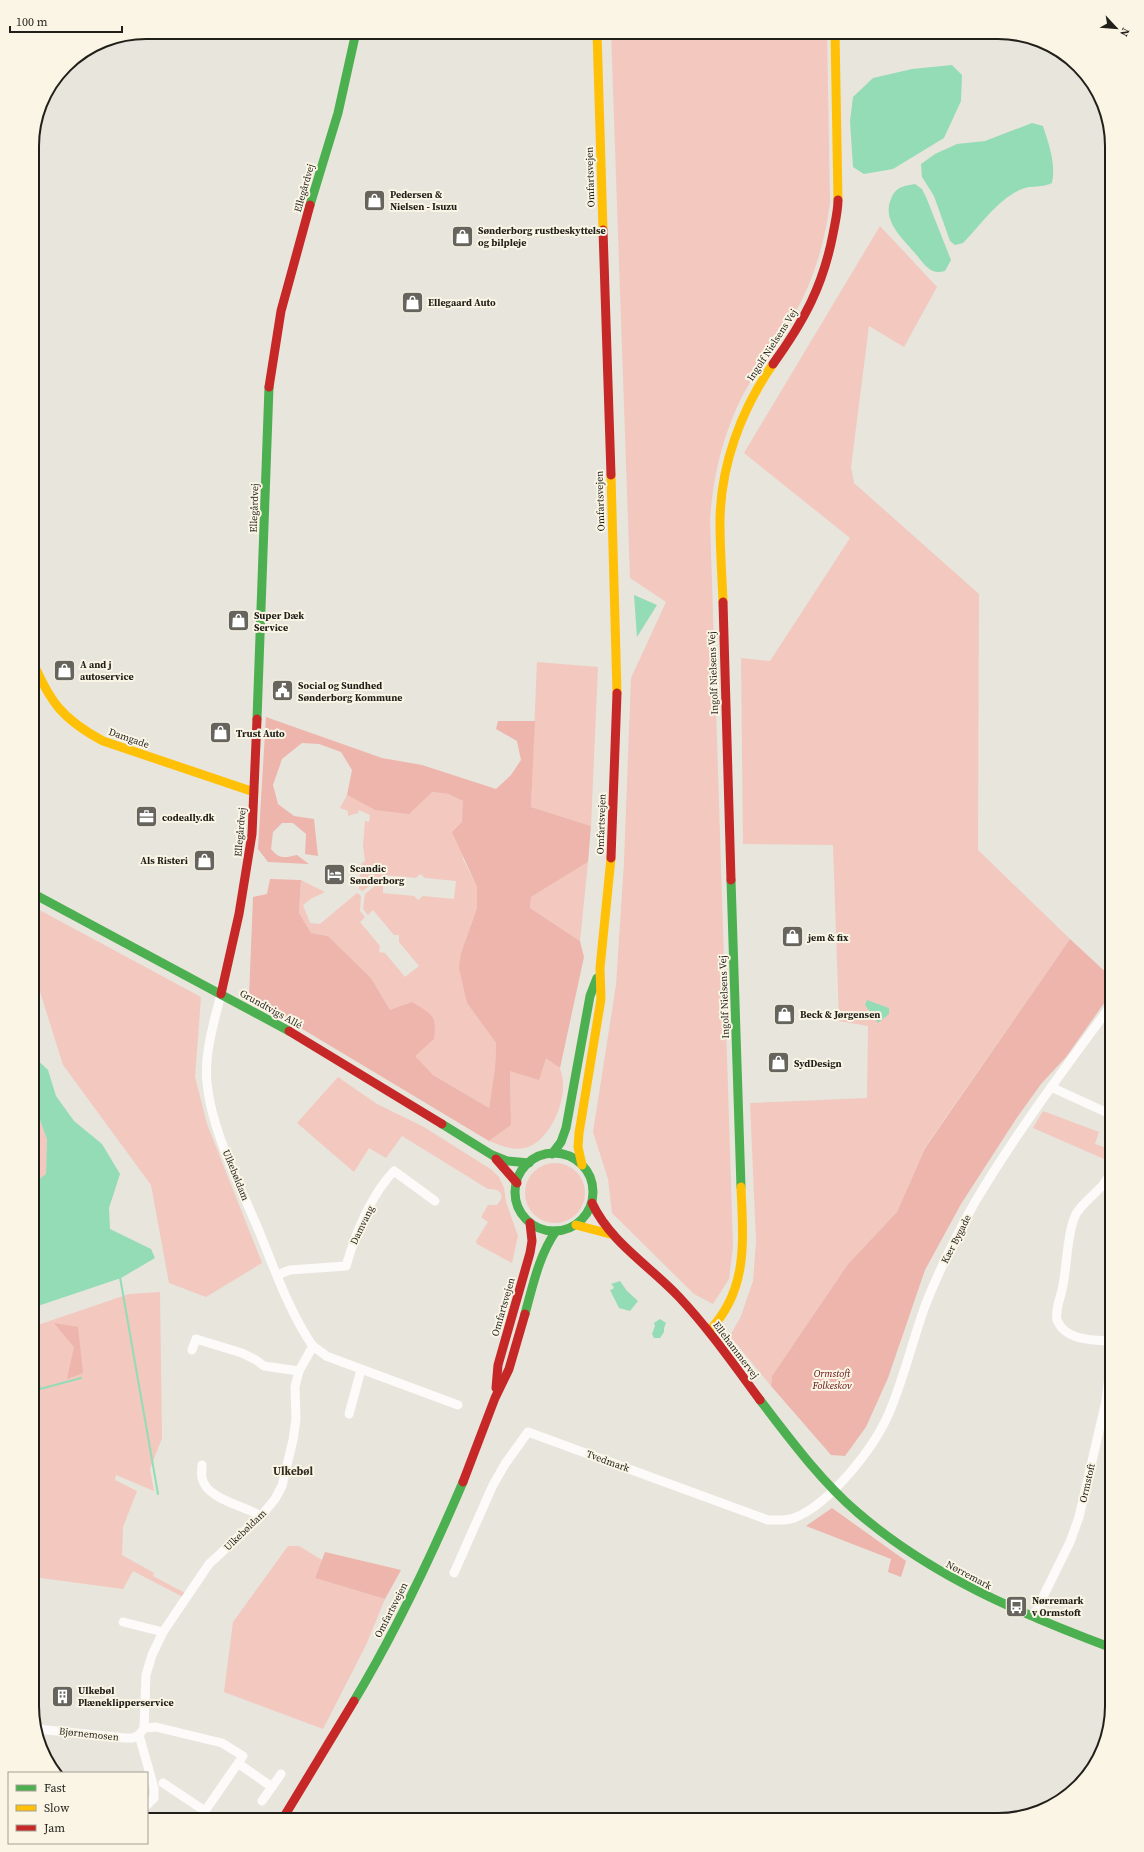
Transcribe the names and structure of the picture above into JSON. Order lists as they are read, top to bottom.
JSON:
{
  "streets": {
    "main road": [
      "Omfartsvejen",
      "Ellegårdvej",
      "Ingolf Nielsens Vej",
      "Damgade",
      "Grundtvigs Allé",
      "Ellehammervej",
      "Nørremark"
    ],
    "street": [
      "Ulkebøldam",
      "Damvang",
      "Kær Bygade",
      "Tvedmark",
      "Ormstoft",
      "Bjørnemosen"
    ]
  },
  "crossings": [
    ["Omfartsvejen", "Grundtvigs Allé"],
    ["Omfartsvejen", "Ellehammervej"],
    ["Ellegårdvej", "Damgade"],
    ["Ellegårdvej", "Grundtvigs Allé"],
    ["Ellegårdvej", "Ulkebøldam"],
    ["Ingolf Nielsens Vej", "Ellehammervej"],
    ["Grundtvigs Allé", "Ulkebøldam"],
    ["Grundtvigs Allé", "Ellehammervej"],
    ["Ulkebøldam", "Damvang"],
    ["Ulkebøldam", "Bjørnemosen"],
    ["Kær Bygade", "Ellehammervej"],
    ["Kær Bygade", "Tvedmark"],
    ["Kær Bygade", "Nørremark"],
    ["Ellehammervej", "Tvedmark"],
    ["Ellehammervej", "Nørremark"],
    ["Tvedmark", "Nørremark"],
    ["Ormstoft", "Nørremark"]
  ],
  "districts": ["Ulkebøl"],
  "parks": ["Ormstoft Folkeskov"],
  "places": {
    "shop": [
      "Pedersen & Nielsen - Isuzu",
      "Sønderborg rustbeskyttelse og bilpleje",
      "Ellegaard Auto",
      "Super Dæk Service",
      "A and j autoservice",
      "Trust Auto",
      "Als Risteri",
      "jem & fix",
      "Beck & Jørgensen",
      "SydDesign"
    ],
    "public building": ["Social og Sundhed Sønderborg Kommune"],
    "office": ["codeally.dk"],
    "hotel": ["Scandic Sønderborg"],
    "bus stop": ["Nørremark v Ormstoft"],
    "building": ["Ulkebøl Plæneklipperservice"]
  },
  "legend": ["Fast", "Slow", "Jam"],
  "scale_bar": "100 m",
  "north": "bottom right"
}
